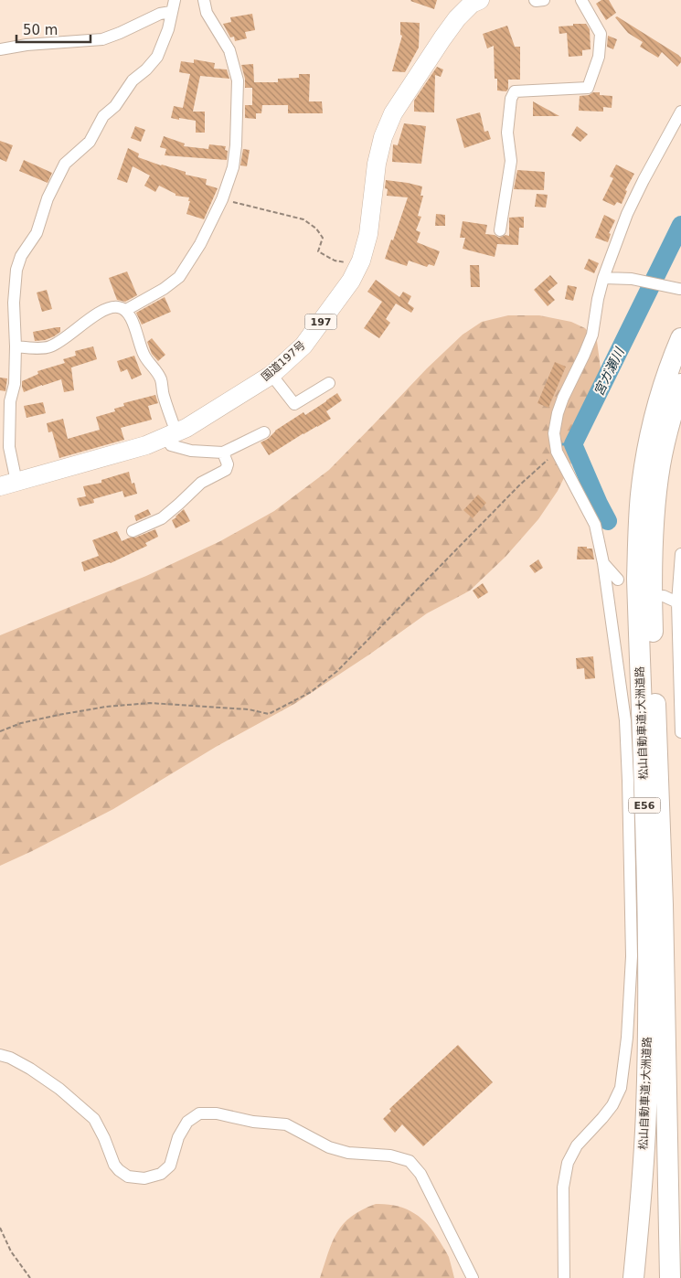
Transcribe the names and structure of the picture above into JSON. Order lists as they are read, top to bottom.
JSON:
{
  "streets": {
    "highway": [
      "197",
      "国道197号",
      "松山自動車道;大洲道路",
      "E56"
    ]
  },
  "water": ["宮ガ瀬川"],
  "scale_bar": "50 m"
}
